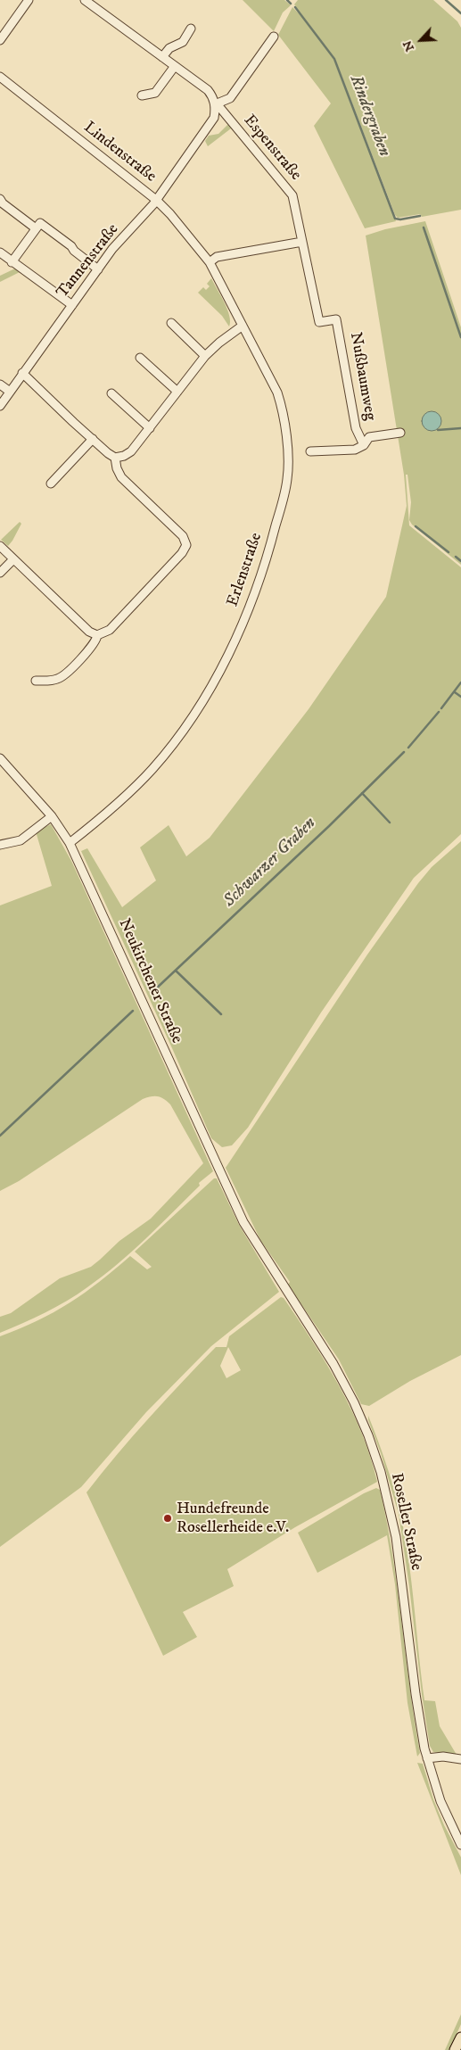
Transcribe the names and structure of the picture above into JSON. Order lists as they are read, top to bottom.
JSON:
{
  "streets": {
    "street": [
      "Espenstraße",
      "Lindenstraße",
      "Tannenstraße",
      "Nußbaumweg",
      "Erlenstraße",
      "Neukirchener Straße",
      "Roseller Straße"
    ]
  },
  "crossings": [
    ["Espenstraße", "Tannenstraße"],
    ["Espenstraße", "Nußbaumweg"],
    ["Lindenstraße", "Tannenstraße"],
    ["Lindenstraße", "Erlenstraße"],
    ["Erlenstraße", "Neukirchener Straße"],
    ["Neukirchener Straße", "Roseller Straße"]
  ],
  "water": ["Rindergraben", "Schwarzer Graben"],
  "places": ["Hundefreunde Rosellerheide e.V."],
  "north": "bottom left"
}
